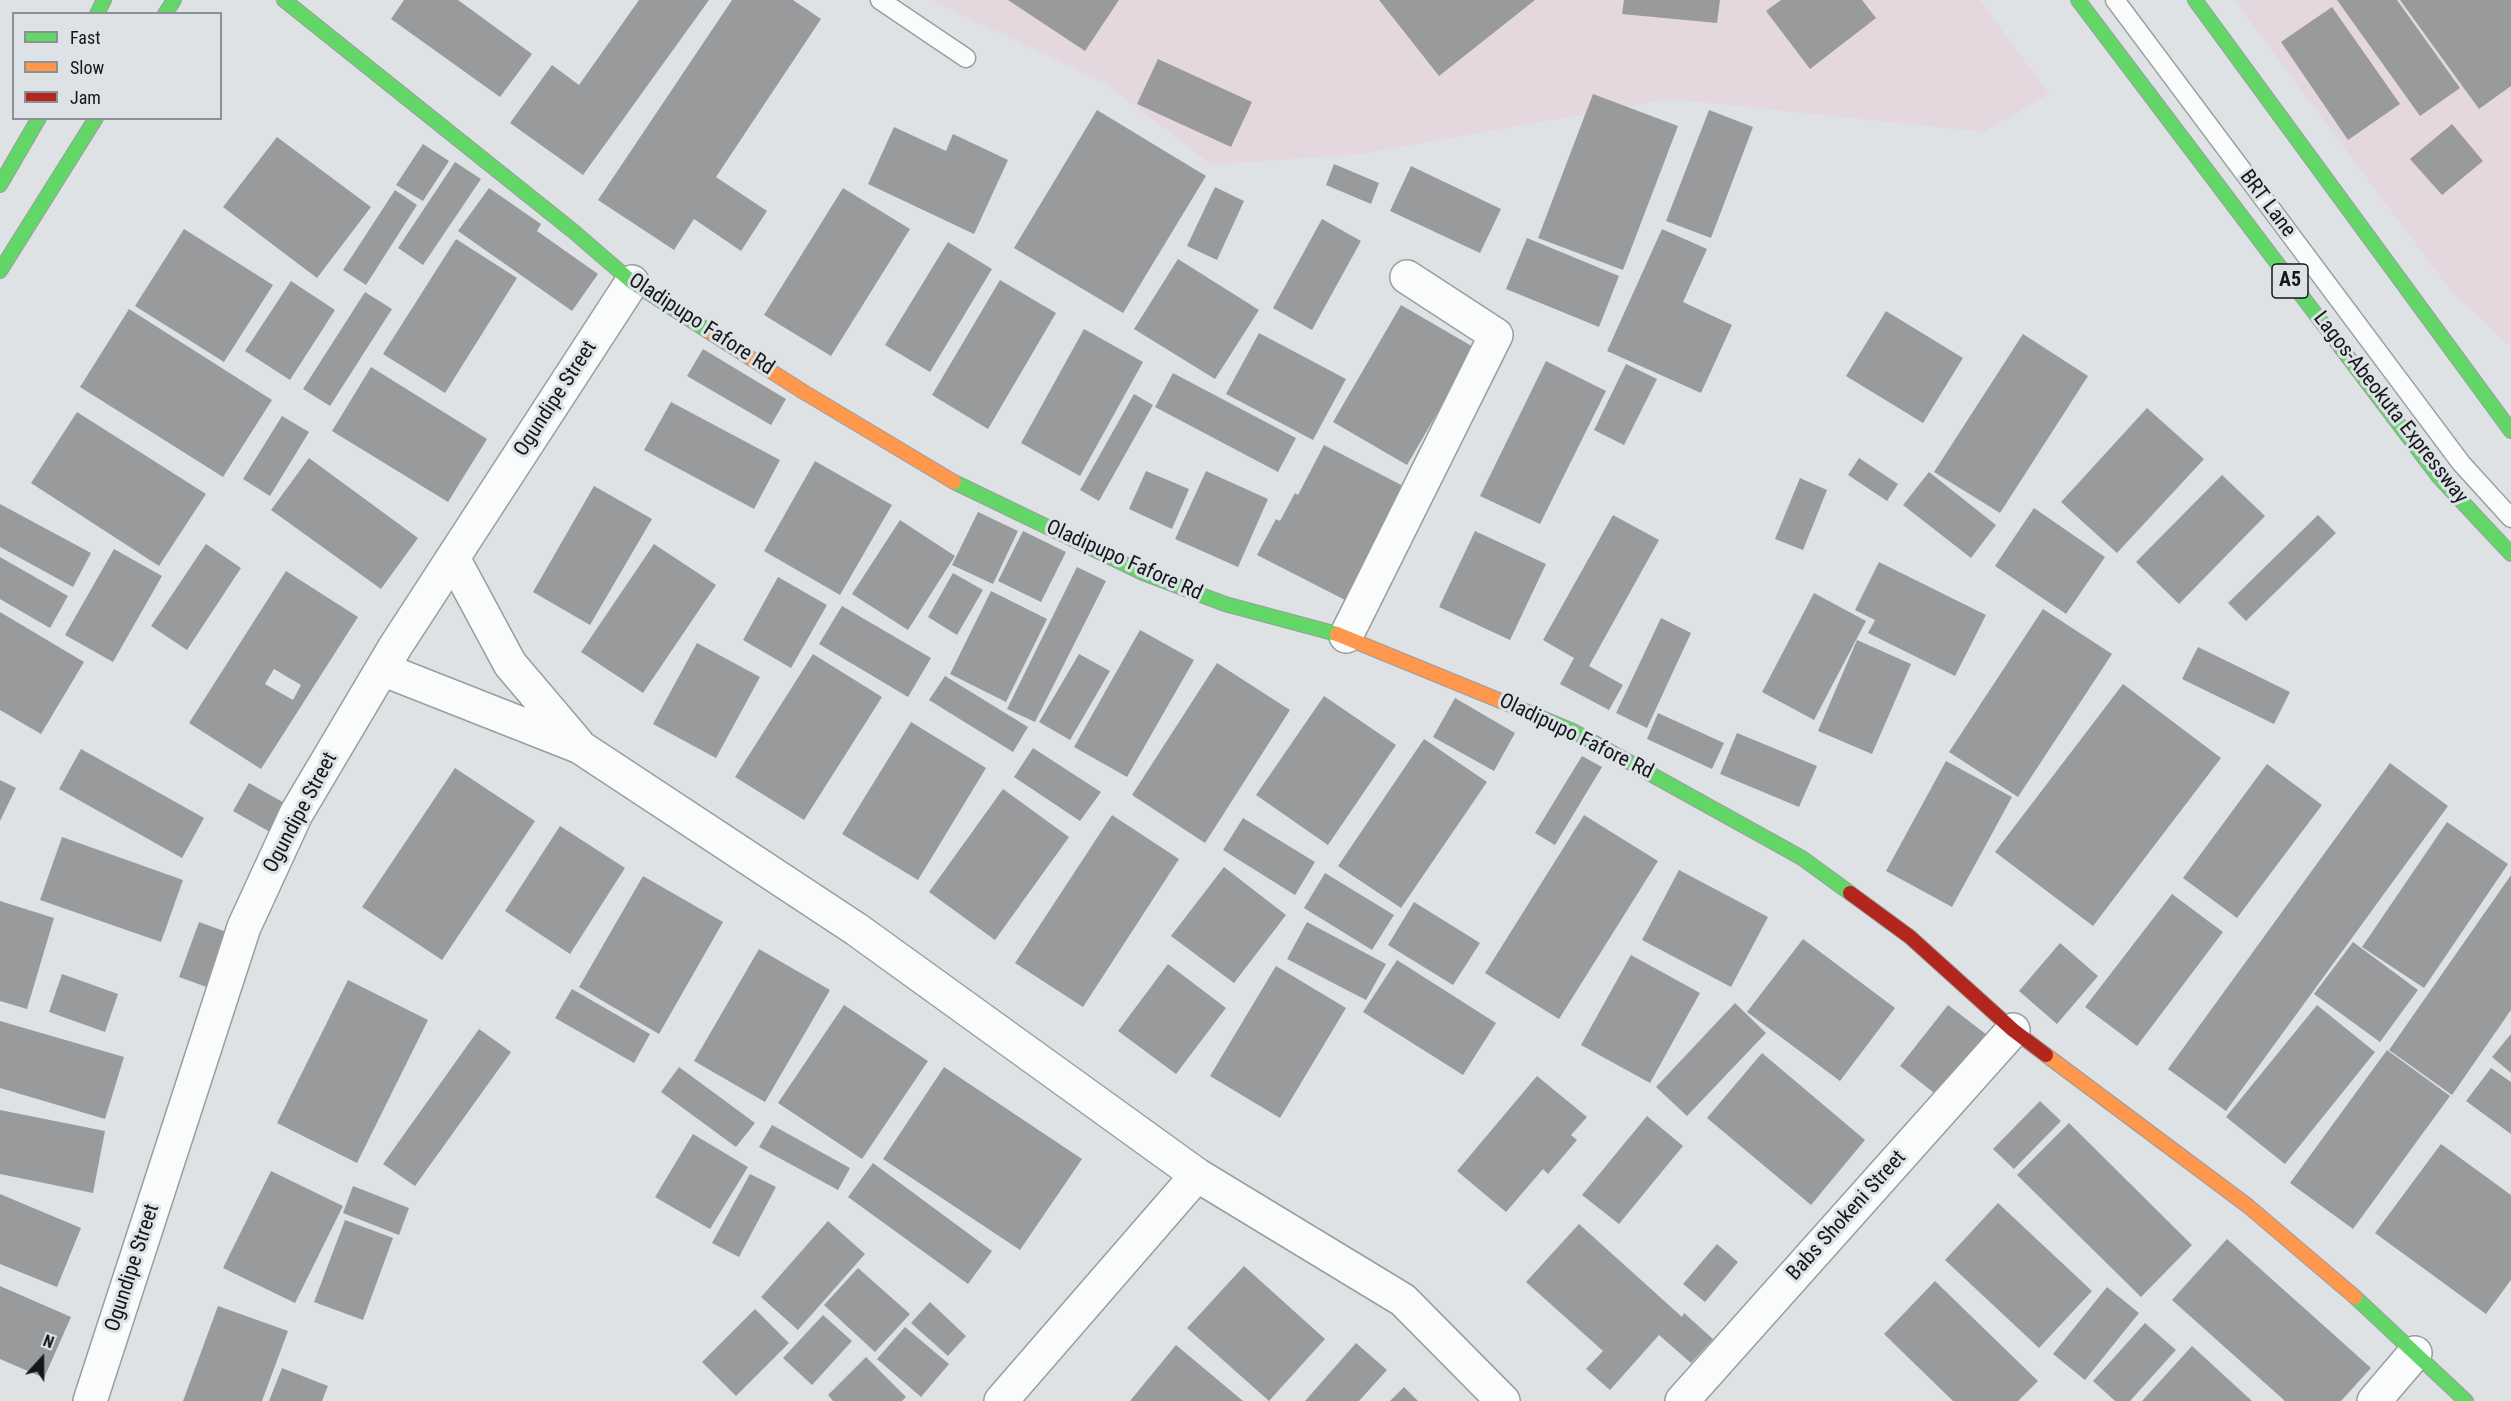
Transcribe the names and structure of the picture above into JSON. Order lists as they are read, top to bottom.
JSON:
{
  "streets": {
    "main road": ["A5", "Oladipupo Fafore Rd", "Lagos-Abeokuta Expressway"],
    "street": ["Ogundipe Street", "Babs Shokeni Street"],
    "lane": ["BRT Lane"]
  },
  "crossings": [
    ["Oladipupo Fafore Rd", "Ogundipe Street"],
    ["Oladipupo Fafore Rd", "Babs Shokeni Street"]
  ],
  "legend": ["Fast", "Slow", "Jam"],
  "north": "top"
}
